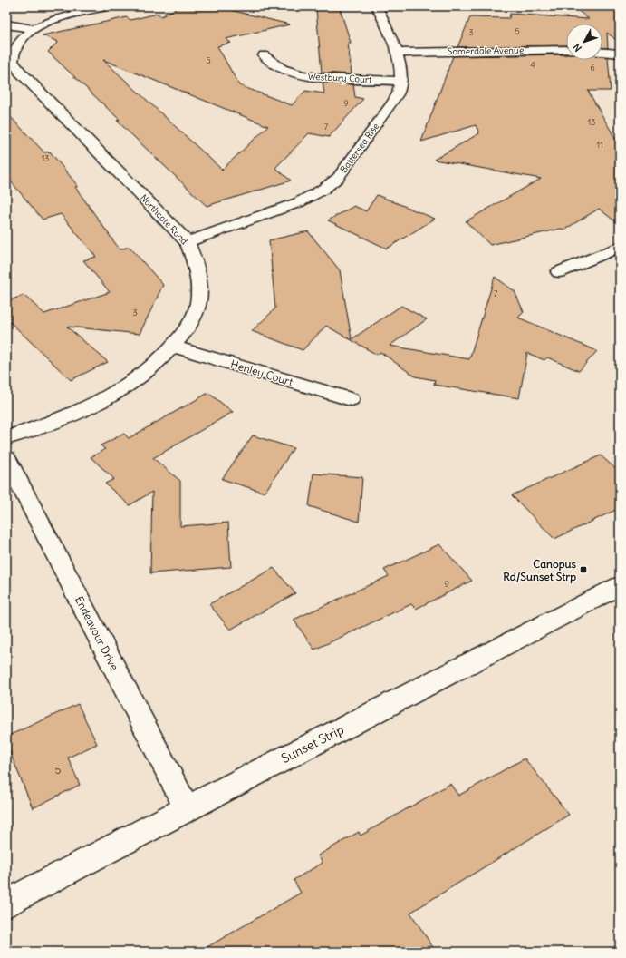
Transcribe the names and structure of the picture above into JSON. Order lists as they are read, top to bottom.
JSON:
{
  "streets": {
    "street": [
      "Somerdale Avenue",
      "Westbury Court",
      "Battersea Rise",
      "Northcote Road",
      "Henley Court",
      "Endeavour Drive",
      "Sunset Strip"
    ]
  },
  "crossings": [
    ["Somerdale Avenue", "Battersea Rise"],
    ["Westbury Court", "Battersea Rise"],
    ["Battersea Rise", "Northcote Road"],
    ["Northcote Road", "Henley Court"],
    ["Endeavour Drive", "Sunset Strip"]
  ],
  "places": {
    "transit": ["Canopus Rd/Sunset Strp"]
  },
  "house_numbers": [
    "5",
    "3",
    "5",
    "4",
    "6",
    "9",
    "13",
    "7",
    "11",
    "13",
    "7",
    "3",
    "9",
    "5"
  ],
  "north": "bottom left"
}
